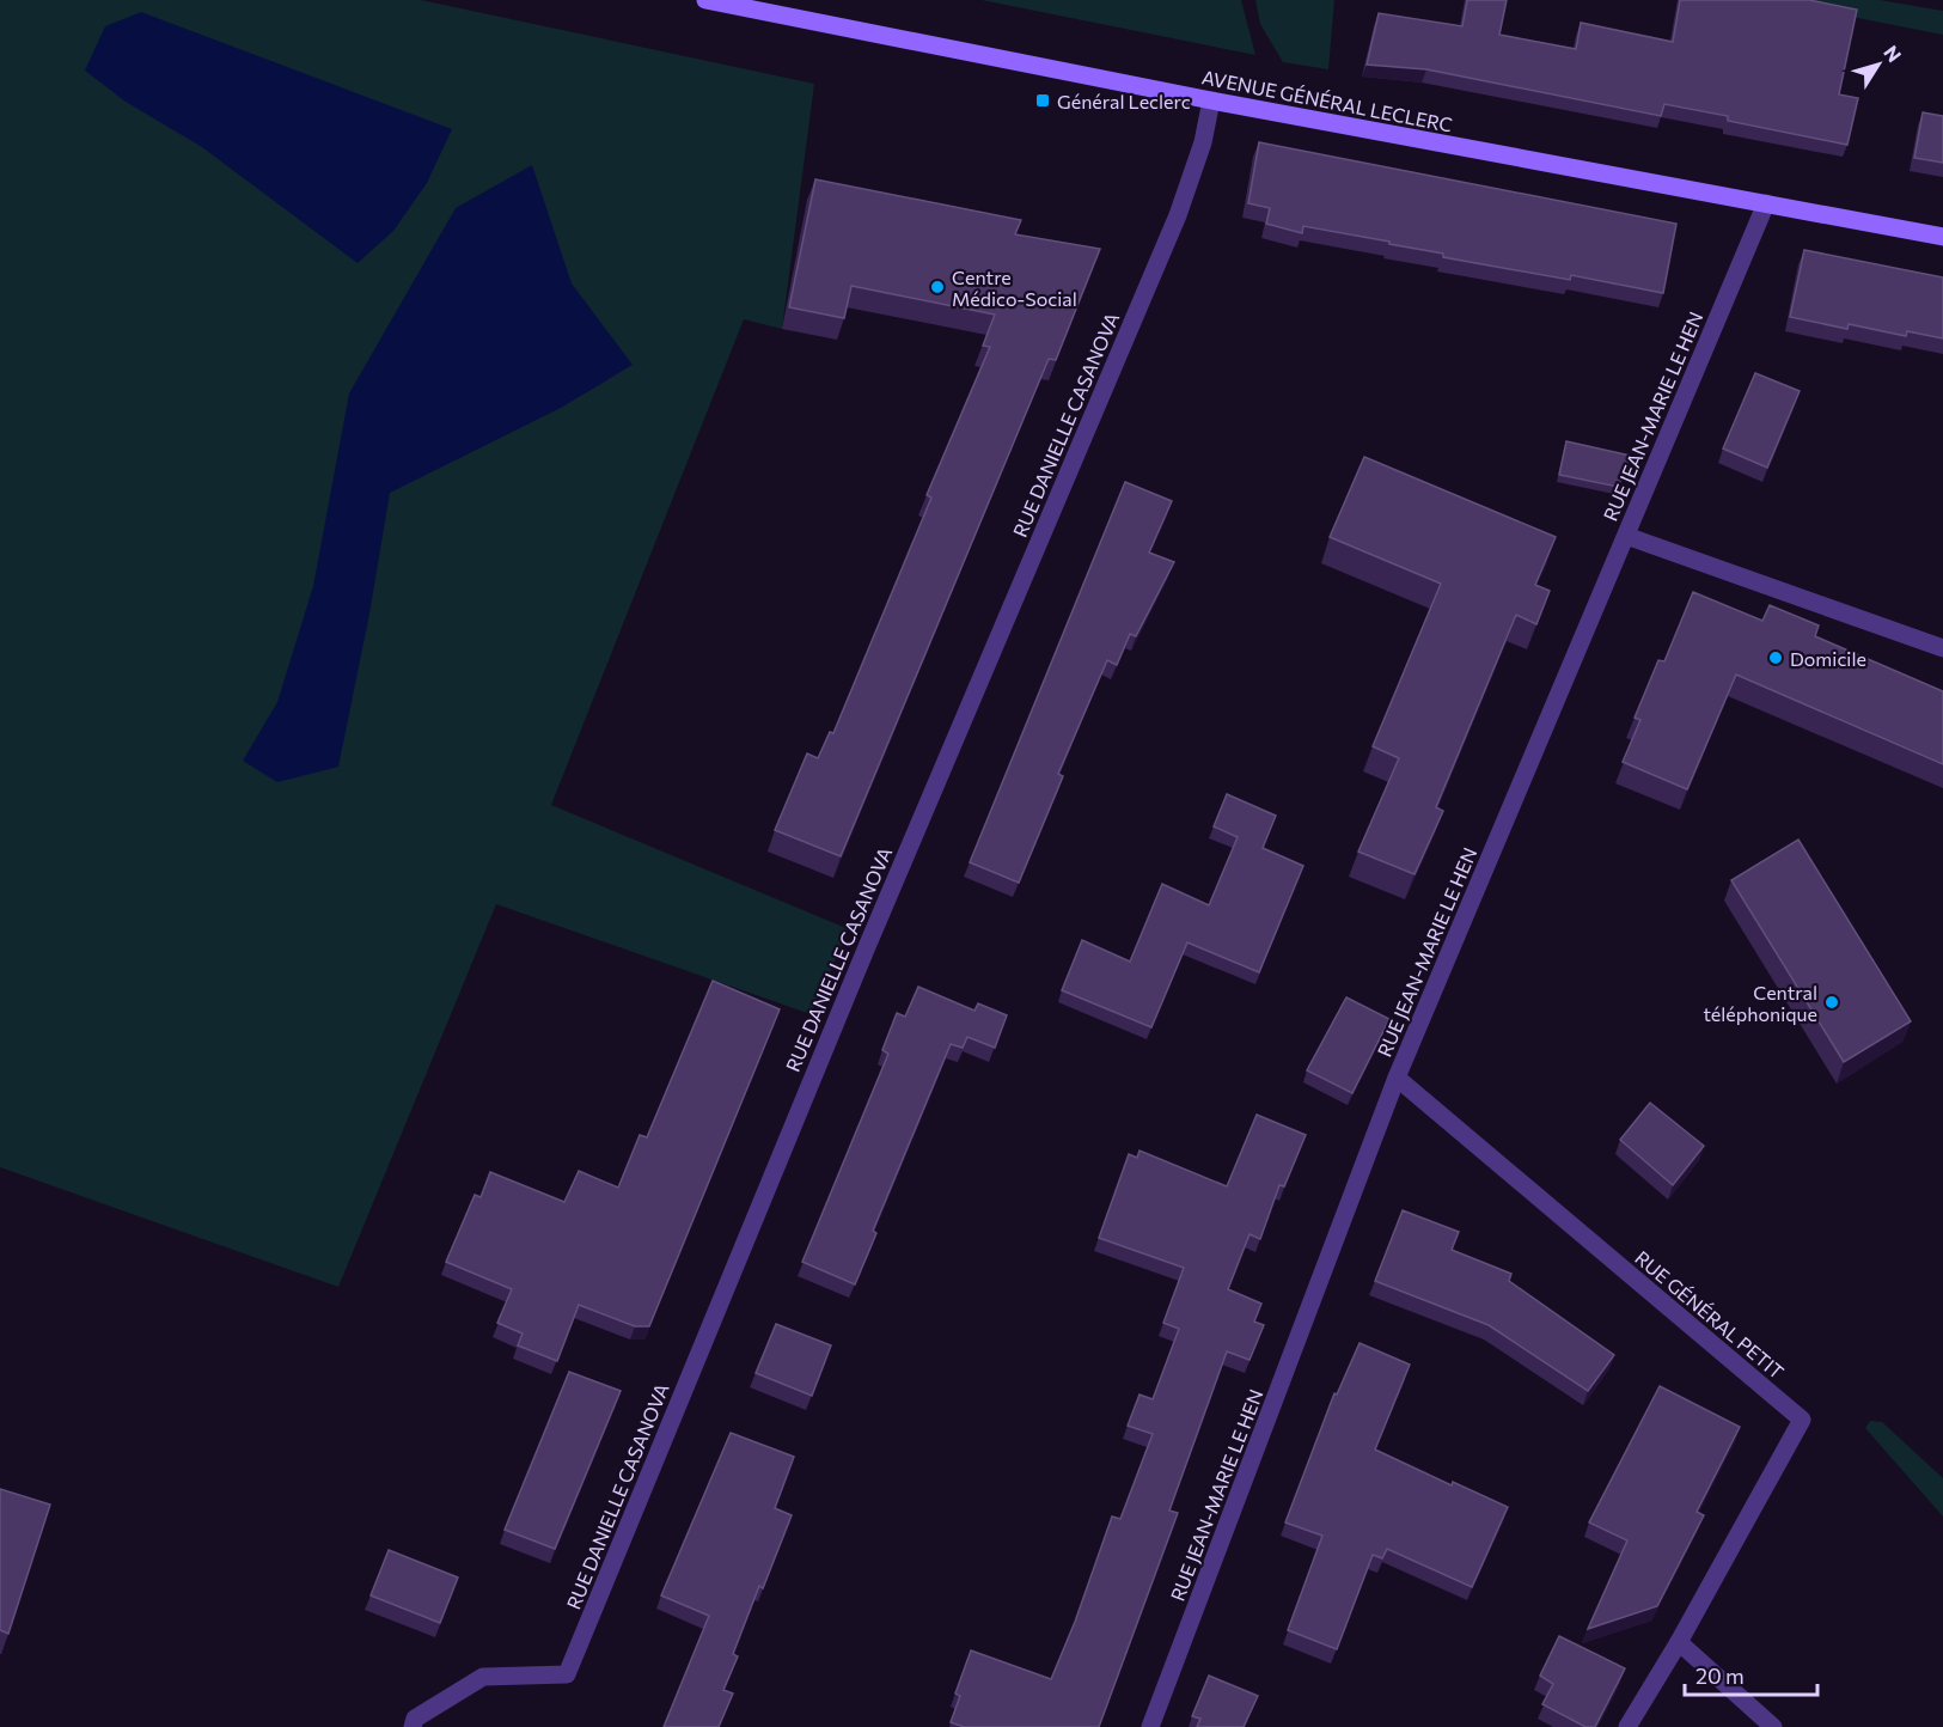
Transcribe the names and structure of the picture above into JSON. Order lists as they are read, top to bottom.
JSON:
{
  "streets": {
    "main road": ["AVENUE GÉNÉRAL LECLERC"],
    "street": ["RUE JEAN-MARIE LE HEN", "RUE DANIELLE CASANOVA", "RUE GÉNÉRAL PETIT"]
  },
  "crossings": [
    ["AVENUE GÉNÉRAL LECLERC", "RUE JEAN-MARIE LE HEN"],
    ["AVENUE GÉNÉRAL LECLERC", "RUE DANIELLE CASANOVA"],
    ["RUE JEAN-MARIE LE HEN", "RUE GÉNÉRAL PETIT"]
  ],
  "places": {
    "transit": ["Général Leclerc"],
    "other": ["Centre Médico-Social", "Domicile", "Central téléphonique"]
  },
  "scale_bar": "20 m",
  "north": "top right"
}
